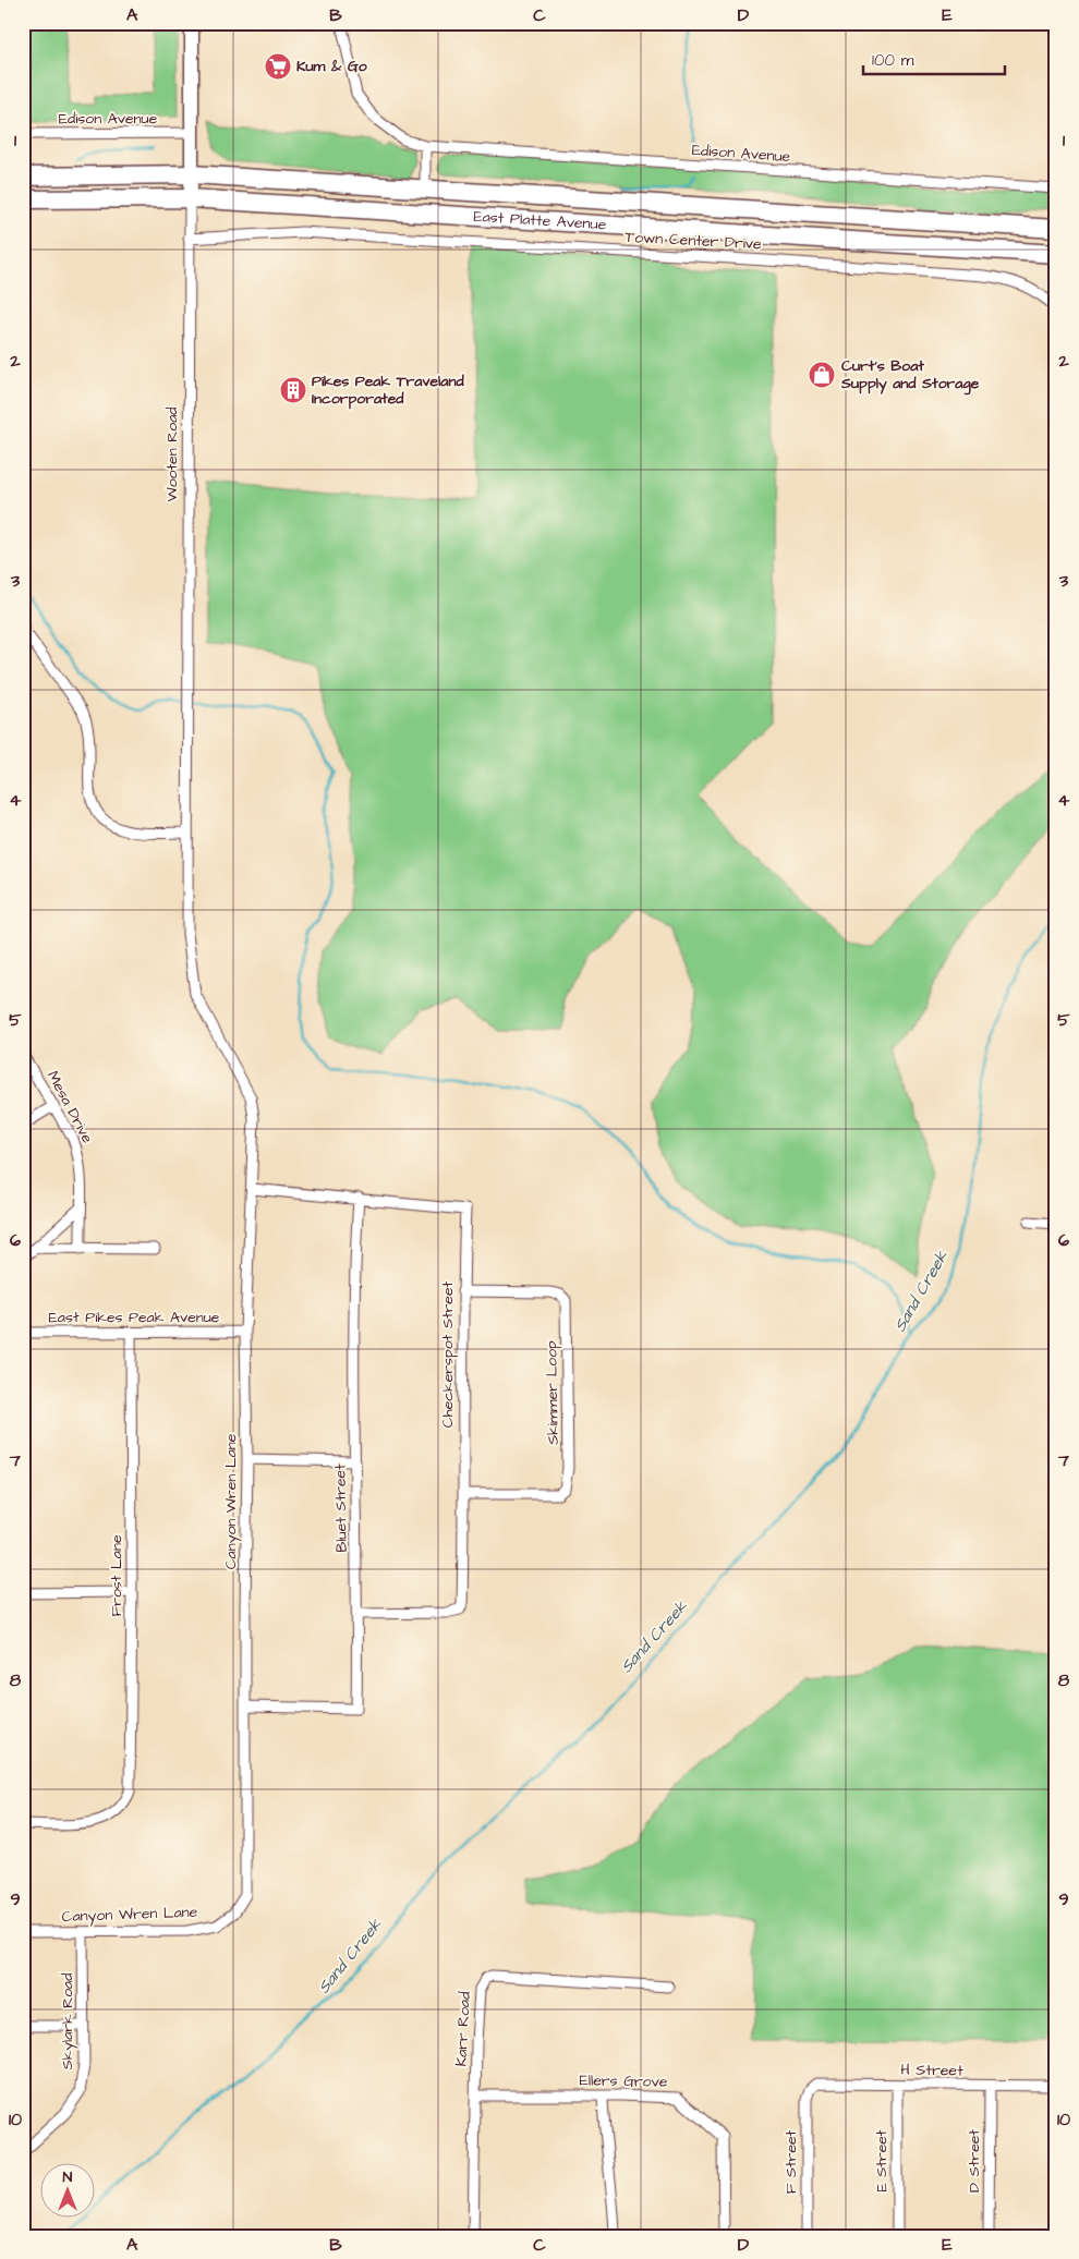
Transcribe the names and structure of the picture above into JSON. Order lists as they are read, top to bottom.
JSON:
{
  "streets": {
    "highway": ["East Platte Avenue"],
    "street": [
      "Edison Avenue",
      "Town Center Drive",
      "Wooten Road",
      "Mesa Drive",
      "East Pikes Peak Avenue",
      "Checkerspot Street",
      "Skimmer Loop",
      "Canyon Wren Lane",
      "Bluet Street",
      "Frost Lane",
      "Skylark Road",
      "Karr Road",
      "H Street",
      "Ellers Grove",
      "E Street",
      "D Street",
      "F Street"
    ]
  },
  "crossings": [
    ["Edison Avenue", "Wooten Road"],
    ["East Platte Avenue", "Wooten Road"],
    ["Town Center Drive", "Wooten Road"],
    ["Wooten Road", "Canyon Wren Lane"],
    ["East Pikes Peak Avenue", "Canyon Wren Lane"],
    ["East Pikes Peak Avenue", "Frost Lane"],
    ["Checkerspot Street", "Skimmer Loop"],
    ["Checkerspot Street", "Canyon Wren Lane"],
    ["Checkerspot Street", "Bluet Street"],
    ["Canyon Wren Lane", "Bluet Street"],
    ["Canyon Wren Lane", "Skylark Road"],
    ["Karr Road", "Ellers Grove"],
    ["H Street", "E Street"],
    ["H Street", "D Street"],
    ["H Street", "F Street"]
  ],
  "water": ["Sand Creek"],
  "places": {
    "supermarket": ["Kum & Go"],
    "shop": ["Curt's Boat Supply and Storage"],
    "building": ["Pikes Peak Traveland Incorporated"]
  },
  "scale_bar": "100 m",
  "north": "top",
  "grid": {
    "columns": [
      "A",
      "B",
      "C",
      "D",
      "E"
    ],
    "rows": [
      "1",
      "2",
      "3",
      "4",
      "5",
      "6",
      "7",
      "8",
      "9",
      "10"
    ]
  }
}
